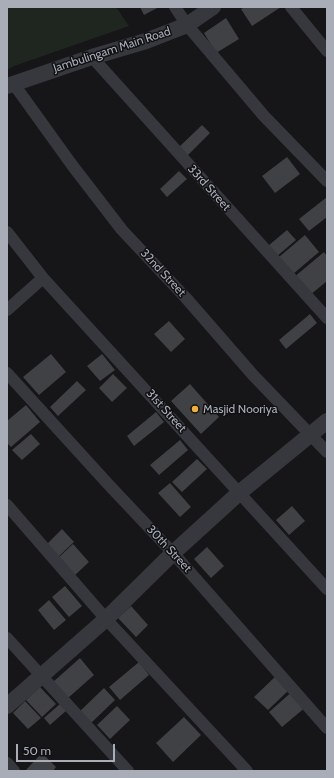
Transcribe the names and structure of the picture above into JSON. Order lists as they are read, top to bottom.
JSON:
{
  "streets": {
    "street": [
      "Jambulingam Main Road",
      "33rd Street",
      "32nd Street",
      "31st Street",
      "30th Street"
    ]
  },
  "crossings": [
    ["Jambulingam Main Road", "33rd Street"],
    ["Jambulingam Main Road", "32nd Street"]
  ],
  "places": ["Masjid Nooriya"],
  "scale_bar": "50 m"
}
